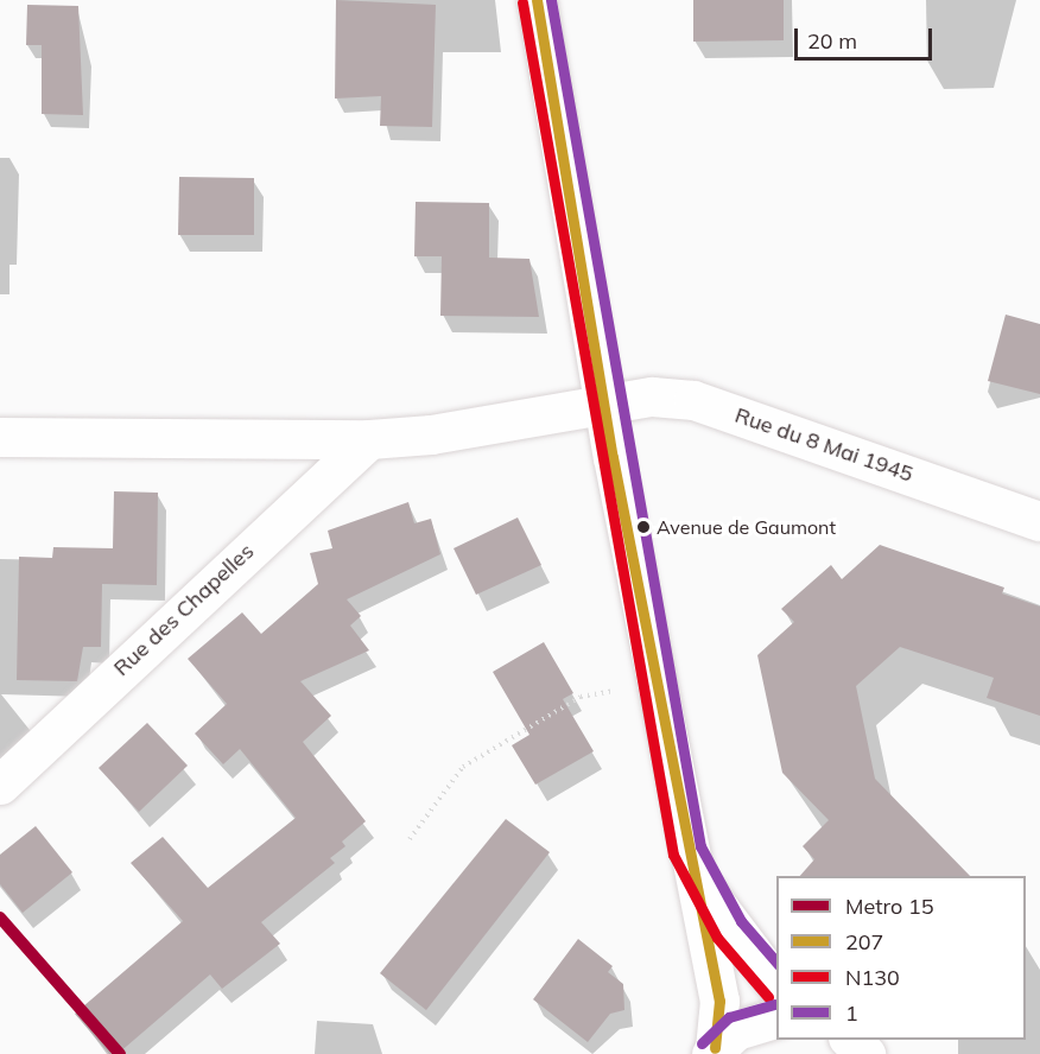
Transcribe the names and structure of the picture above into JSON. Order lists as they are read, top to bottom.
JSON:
{
  "streets": {
    "street": ["Rue du 8 Mai 1945", "Rue des Chapelles"]
  },
  "places": ["Avenue de Gaumont"],
  "lines": [
    "transit line 207",
    "transit line 1",
    "transit line N130",
    "metro line 15"
  ],
  "legend": [
    "Metro 15",
    "207",
    "N130",
    "1"
  ],
  "scale_bar": "20 m"
}
